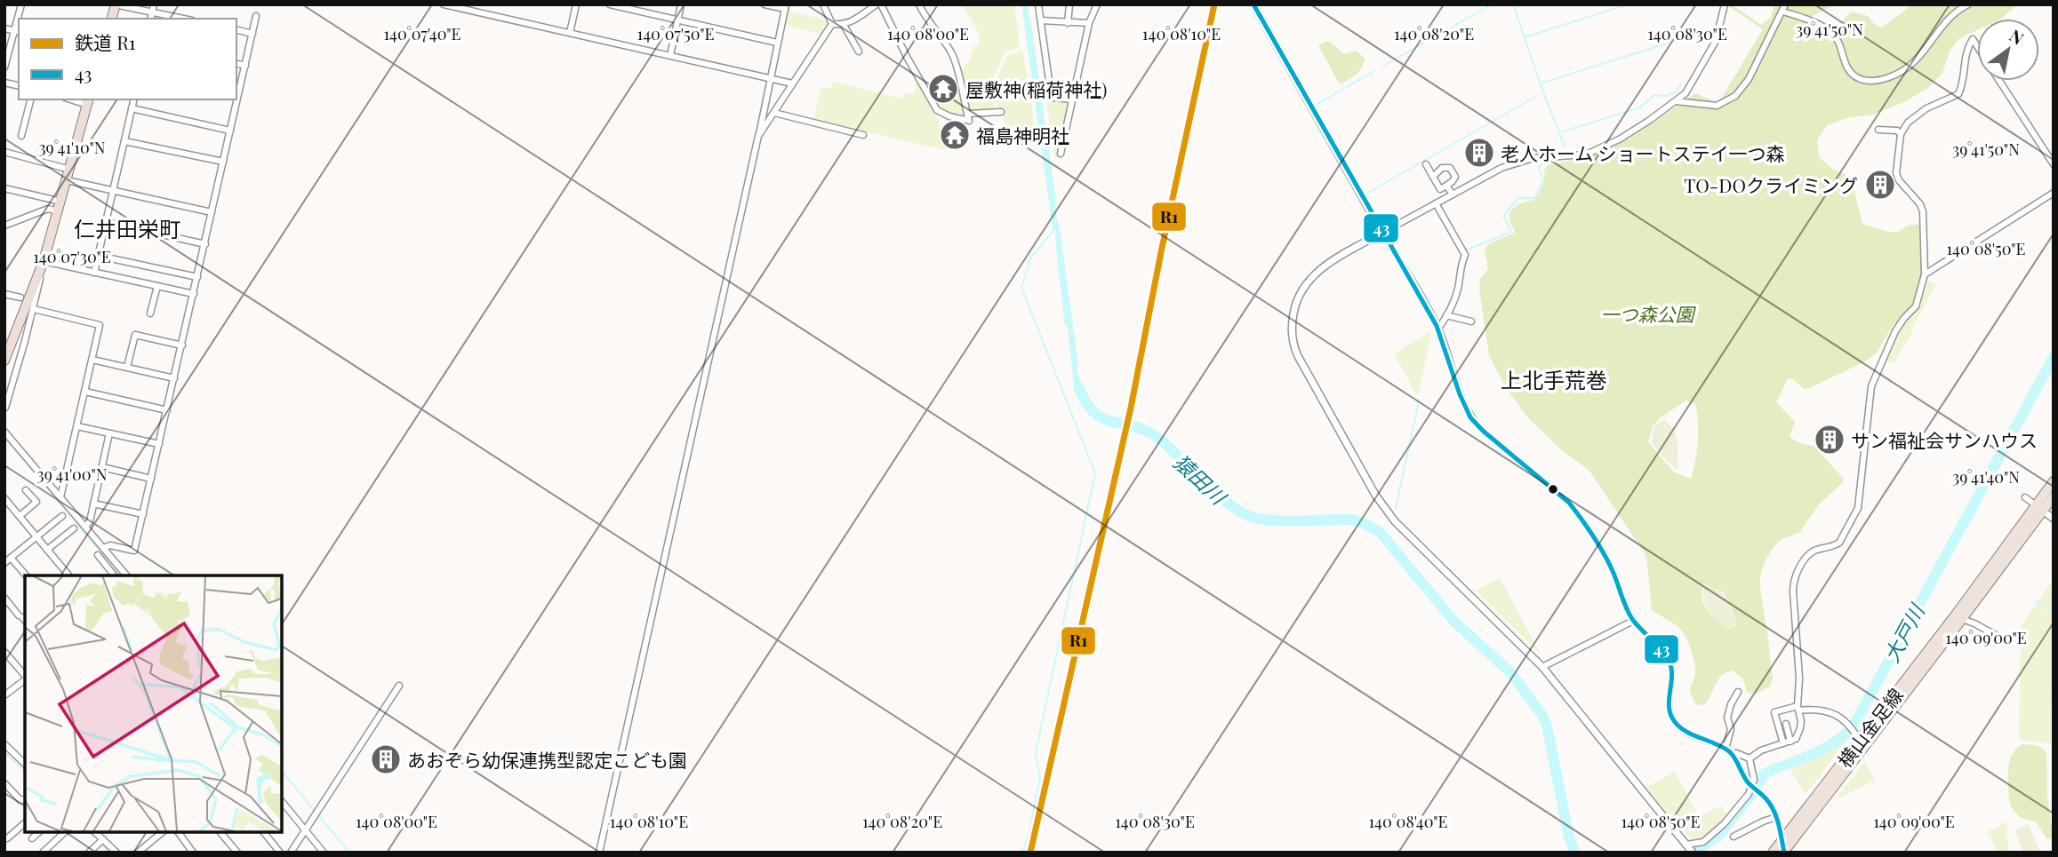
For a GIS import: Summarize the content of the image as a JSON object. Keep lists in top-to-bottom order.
{
  "streets": {
    "main road": ["横山金足線"]
  },
  "districts": ["仁井田栄町", "上北手荒巻"],
  "water": ["猿田川", "大戸川"],
  "parks": ["一つ森公園"],
  "places": {
    "temple": ["屋敷神(稲荷神社)", "福島神明社"],
    "building": [
      "老人ホーム ショートステイ一つ森",
      "TO-DOクライミング",
      "サン福祉会サンハウス",
      "あおぞら幼保連携型認定こども園"
    ]
  },
  "lines": ["rail line R1", "transit line 43"],
  "legend": ["鉄道 R1", "43"],
  "north": "top right",
  "coordinates": [
    "39°41'50\"N",
    "140°07'40\"E",
    "140°07'50\"E",
    "140°08'00\"E",
    "140°08'10\"E",
    "140°08'20\"E",
    "140°08'30\"E",
    "39°41'10\"N",
    "140°08'50\"E",
    "140°07'30\"E",
    "39°41'00\"N",
    "39°41'40\"N",
    "140°09'00\"E",
    "140°08'40\"E"
  ]
}
